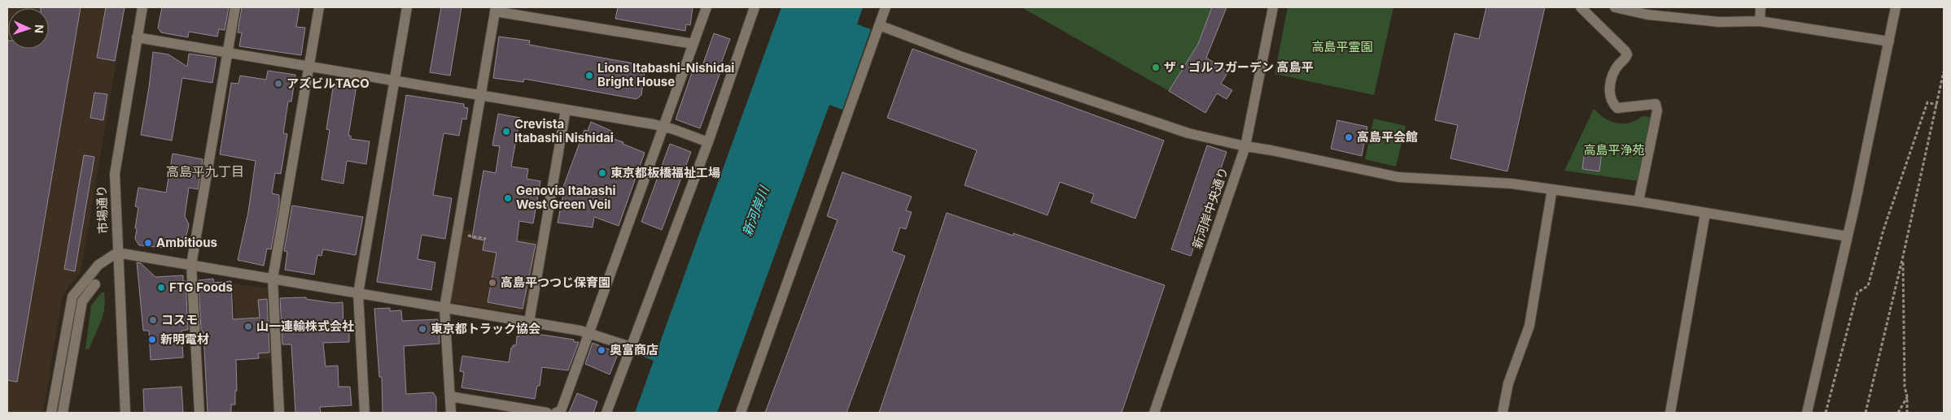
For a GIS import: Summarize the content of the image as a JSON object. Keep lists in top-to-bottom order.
{
  "streets": {
    "street": ["新河岸中央通り", "市場通り"]
  },
  "districts": ["高島平九丁目"],
  "water": ["新河岸川"],
  "parks": ["高島平霊園", "高島平浄苑"],
  "places": [
    "ザ・ゴルフガーデン 高島平",
    "Lions Itabashi-Nishidai Bright House",
    "アズビルTACO",
    "Crevista Itabashi Nishidai",
    "高島平会館",
    "東京都板橋福祉工場",
    "Genovia Itabashi West Green Veil",
    "Ambitious",
    "高島平つつじ保育園",
    "FTG Foods",
    "コスモ",
    "山一連輸株式会社",
    "東京都トラック協会",
    "新明電材",
    "奥富商店"
  ],
  "north": "right"
}
